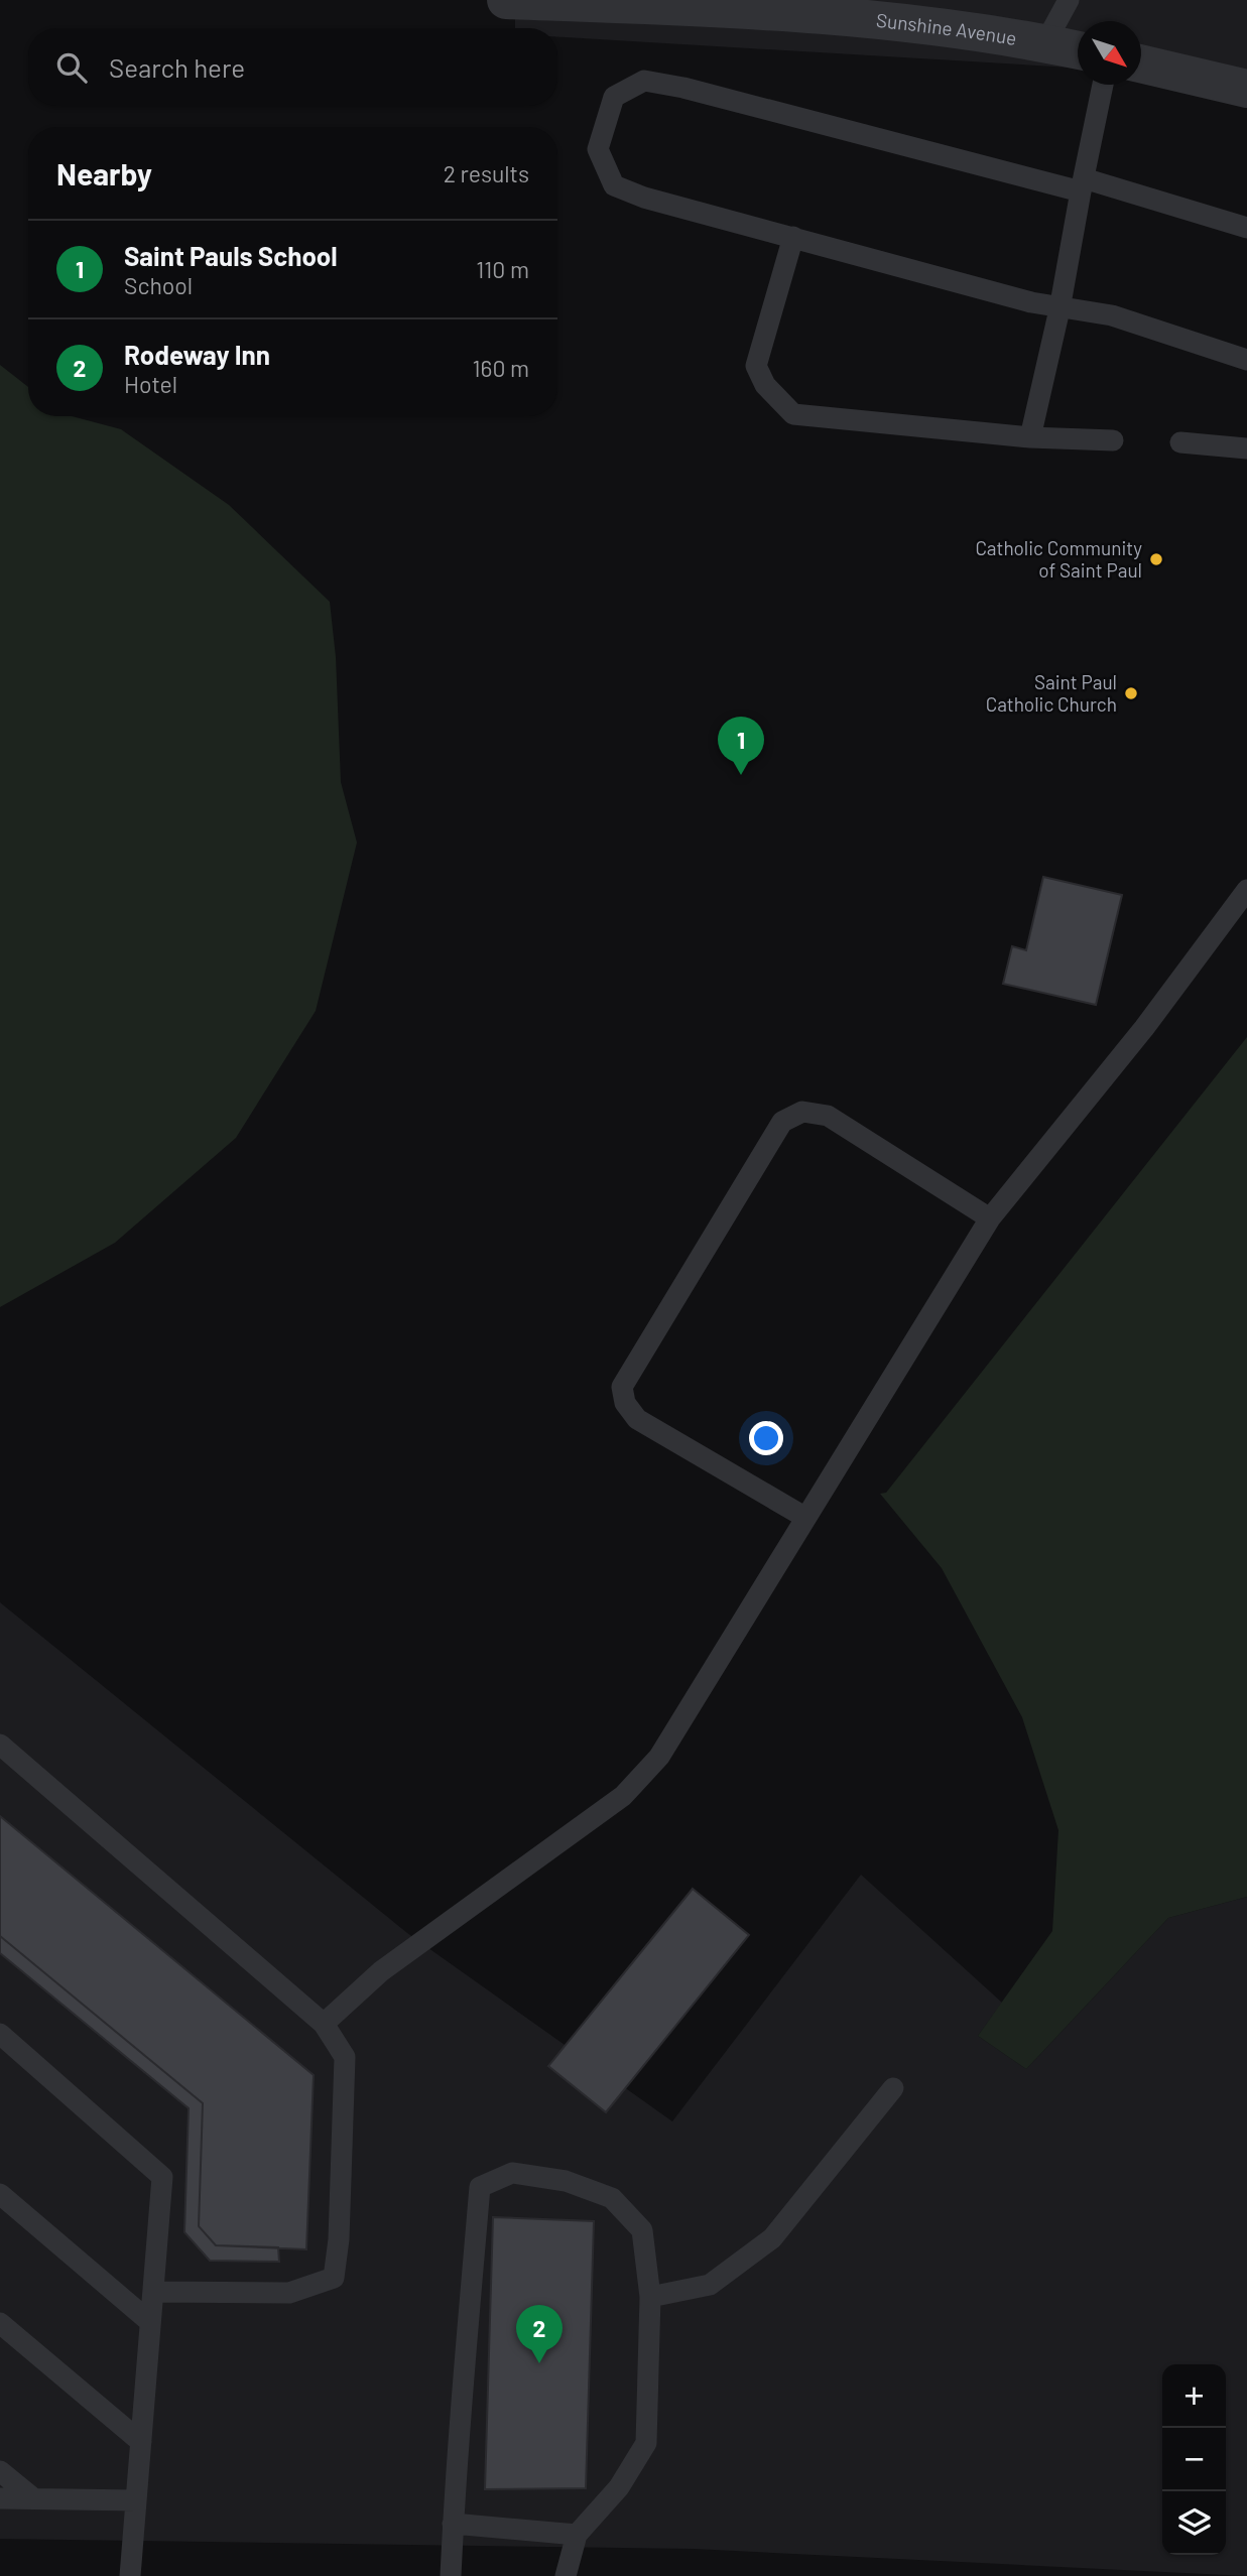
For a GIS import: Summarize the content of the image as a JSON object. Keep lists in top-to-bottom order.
{
  "streets": {
    "street": ["Sunshine Avenue"]
  },
  "places": ["Catholic Community of Saint Paul", "Saint Paul Catholic Church"],
  "north": "bottom right",
  "page": {
    "search": "Search here",
    "heading": ["Nearby", "2 results"],
    "list": [
      {
        "mark": "1",
        "name": "Saint Pauls School",
        "note": "School",
        "value": "110 m"
      },
      {
        "mark": "2",
        "name": "Rodeway Inn",
        "note": "Hotel",
        "value": "160 m"
      }
    ],
    "pins": ["1", "2"],
    "map_buttons": ["+", "−"]
  }
}
